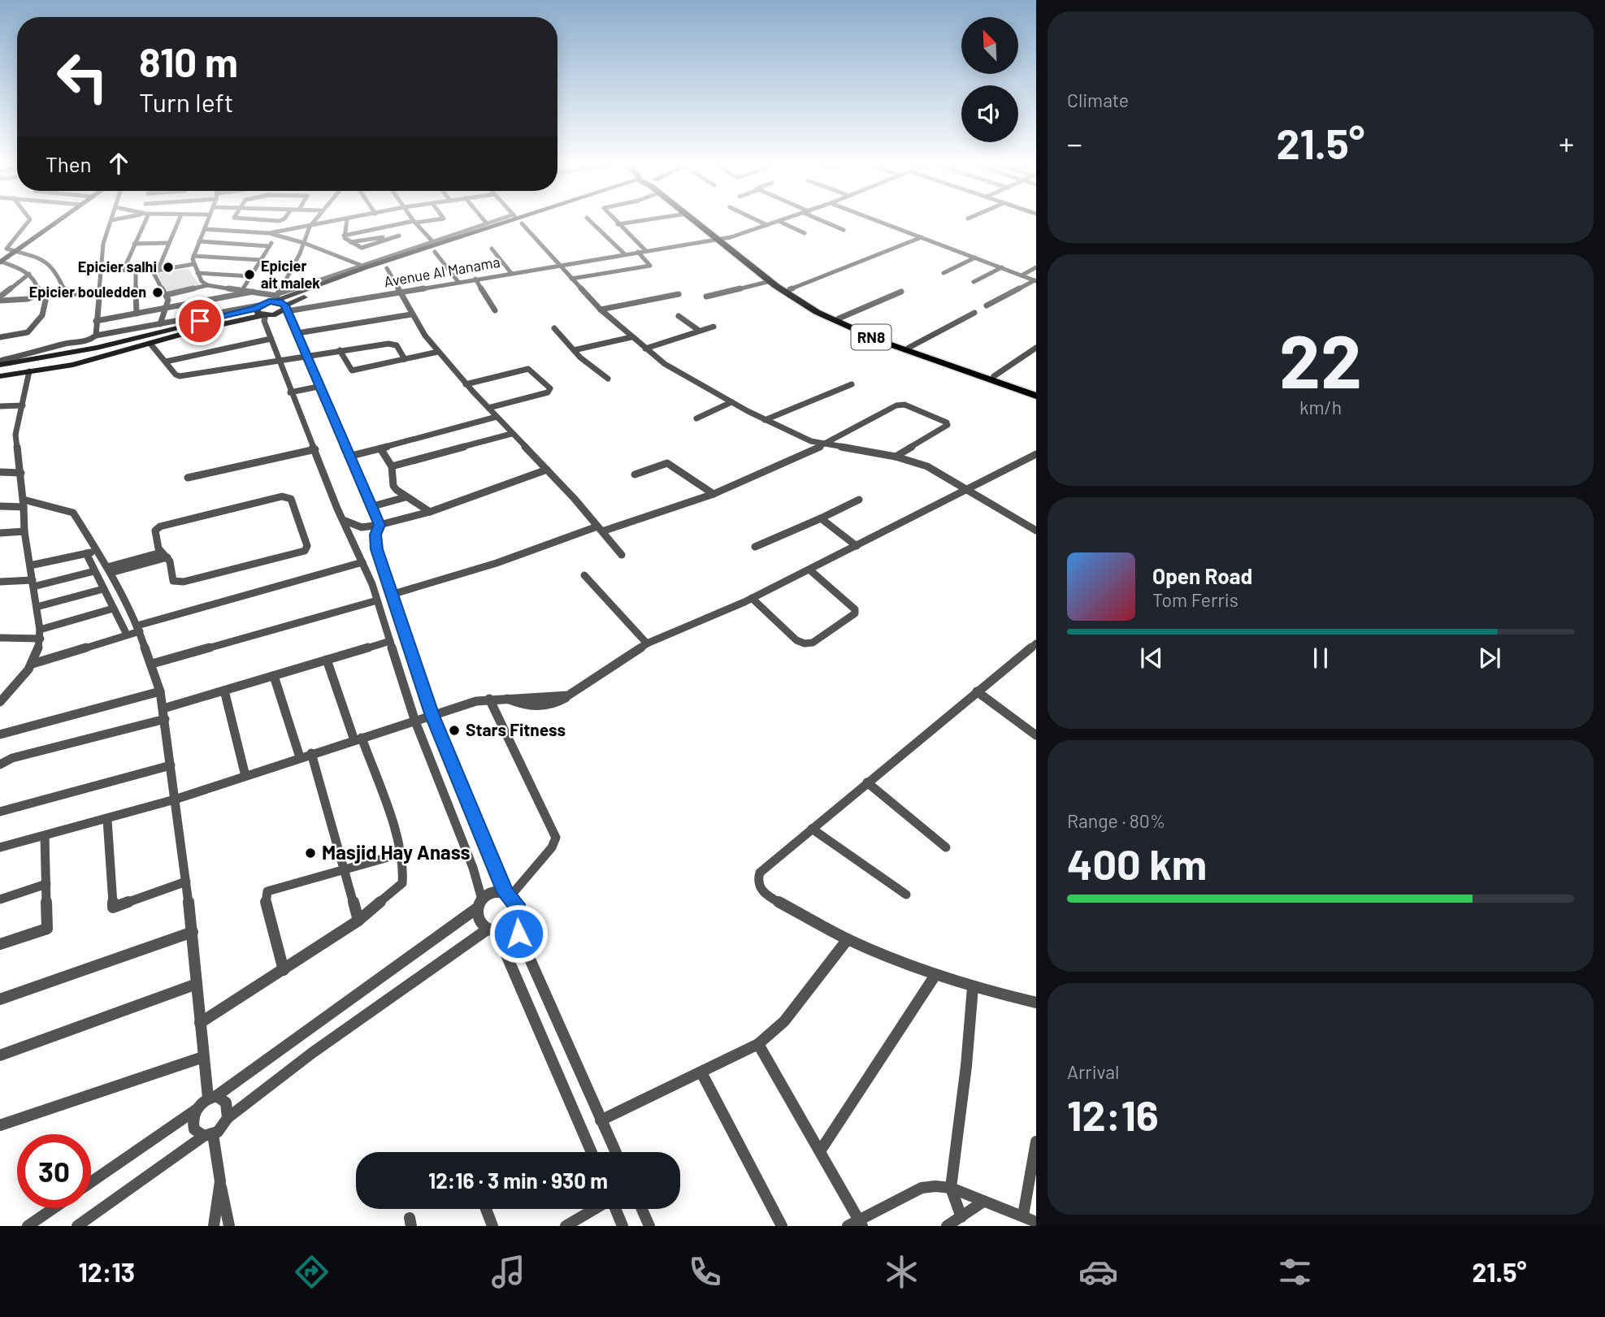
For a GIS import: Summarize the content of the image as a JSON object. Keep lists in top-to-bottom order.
{
  "streets": {
    "main road": ["RN8"],
    "street": ["Avenue Al Manama"]
  },
  "crossings": [
    ["Avenue Al Manama", "RN8"]
  ],
  "places": [
    "Epicier salhi",
    "Epicier ait malek",
    "Epicier bouledden",
    "Stars Fitness",
    "Masjid Hay Anass"
  ],
  "north": "top left",
  "page": {
    "tile": [
      "Climate",
      ["22", "km/h"],
      ["Range · 80%", "400 km"],
      ["Arrival", "12:16"]
    ],
    "turn": ["810 m", "Turn left"],
    "heat": ["−", "21.5°", "+"],
    "then": "Then",
    "song": ["Open Road", "Tom Ferris"],
    "limit": "30",
    "trip": "12:16 · 3 min · 930 m",
    "tabs": ["12:13", "21.5°"]
  }
}
